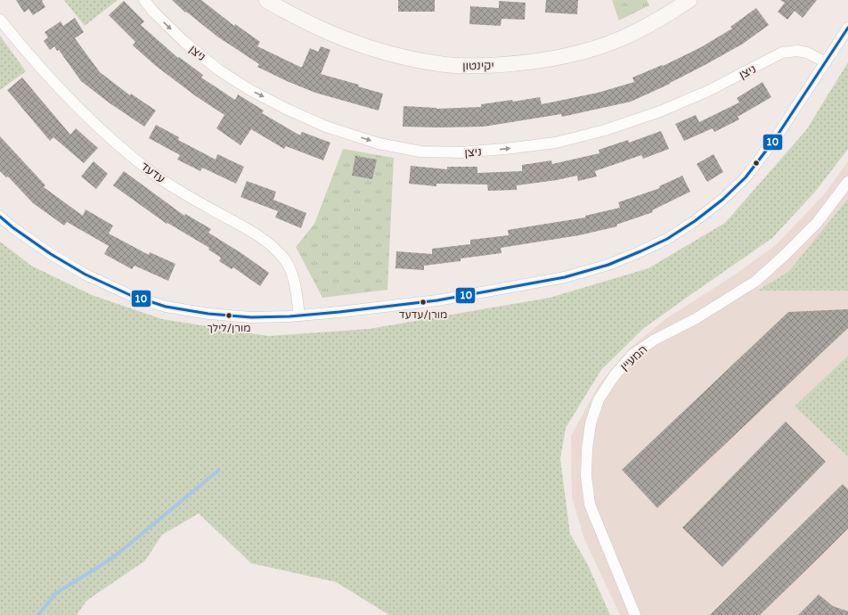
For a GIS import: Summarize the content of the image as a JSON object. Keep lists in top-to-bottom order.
{
  "streets": {
    "street": [
      "ניצן",
      "יקינטון",
      "עדעד",
      "המעיין"
    ]
  },
  "one_way": ["ניצן"],
  "places": ["מורן/עדעד", "מורן/לילך"],
  "lines": ["transit line 10"]
}
